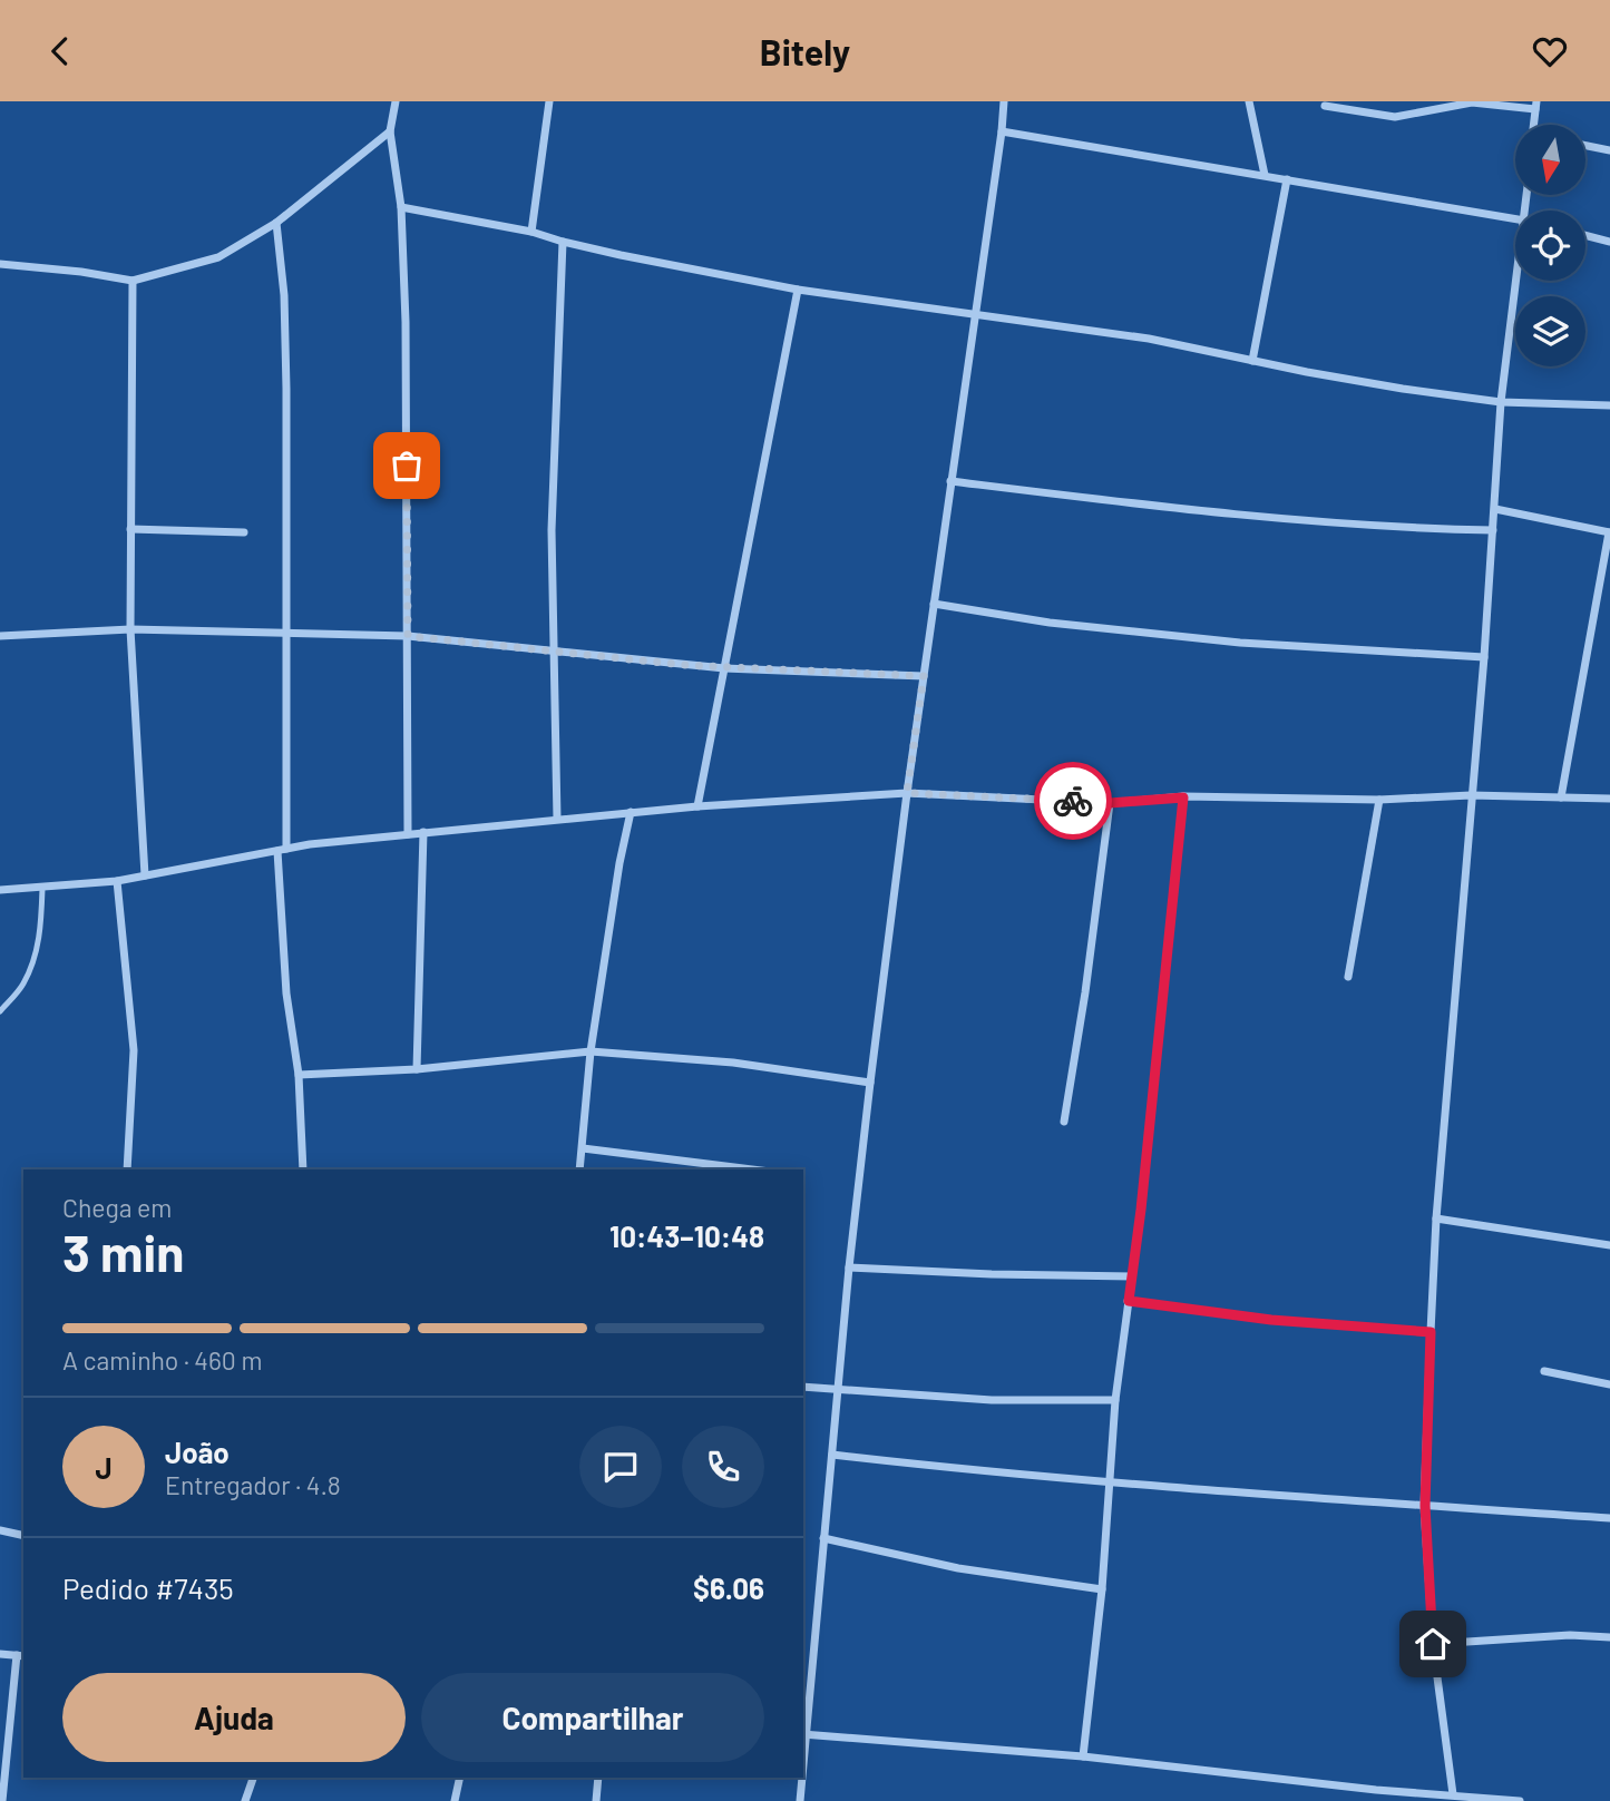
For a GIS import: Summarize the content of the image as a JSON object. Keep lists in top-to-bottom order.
{
  "north": "bottom",
  "page": {
    "header": "Bitely",
    "heading": ["3 min", "Chega em", "10:43–10:48"],
    "panel": [
      "João",
      "Entregador · 4.8",
      "Pedido #7435",
      "$6.06"
    ],
    "bar": "A caminho · 460 m",
    "round": "J",
    "buttons": ["Ajuda", "Compartilhar"]
  }
}
